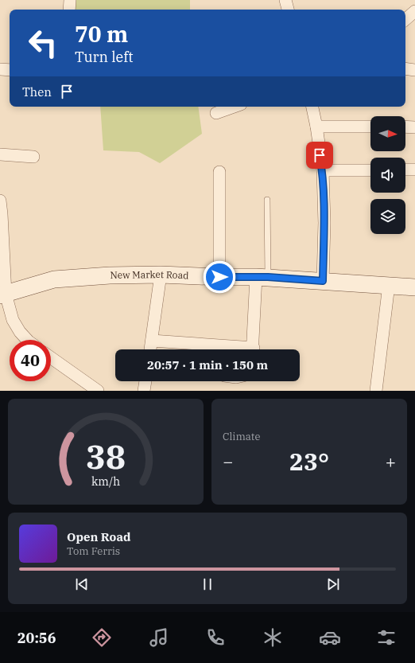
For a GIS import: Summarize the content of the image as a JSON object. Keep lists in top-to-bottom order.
{
  "streets": {
    "street": ["New Market Road"]
  },
  "north": "right",
  "page": {
    "turn": ["70 m", "Turn left"],
    "then": "Then",
    "limit": "40",
    "trip": "20:57 · 1 min · 150 m",
    "tile": "Climate",
    "heat": ["−", "23°", "+"],
    "song": ["Open Road", "Tom Ferris"],
    "tabs": "20:56",
    "gauge": ["38", "km/h"]
  }
}
